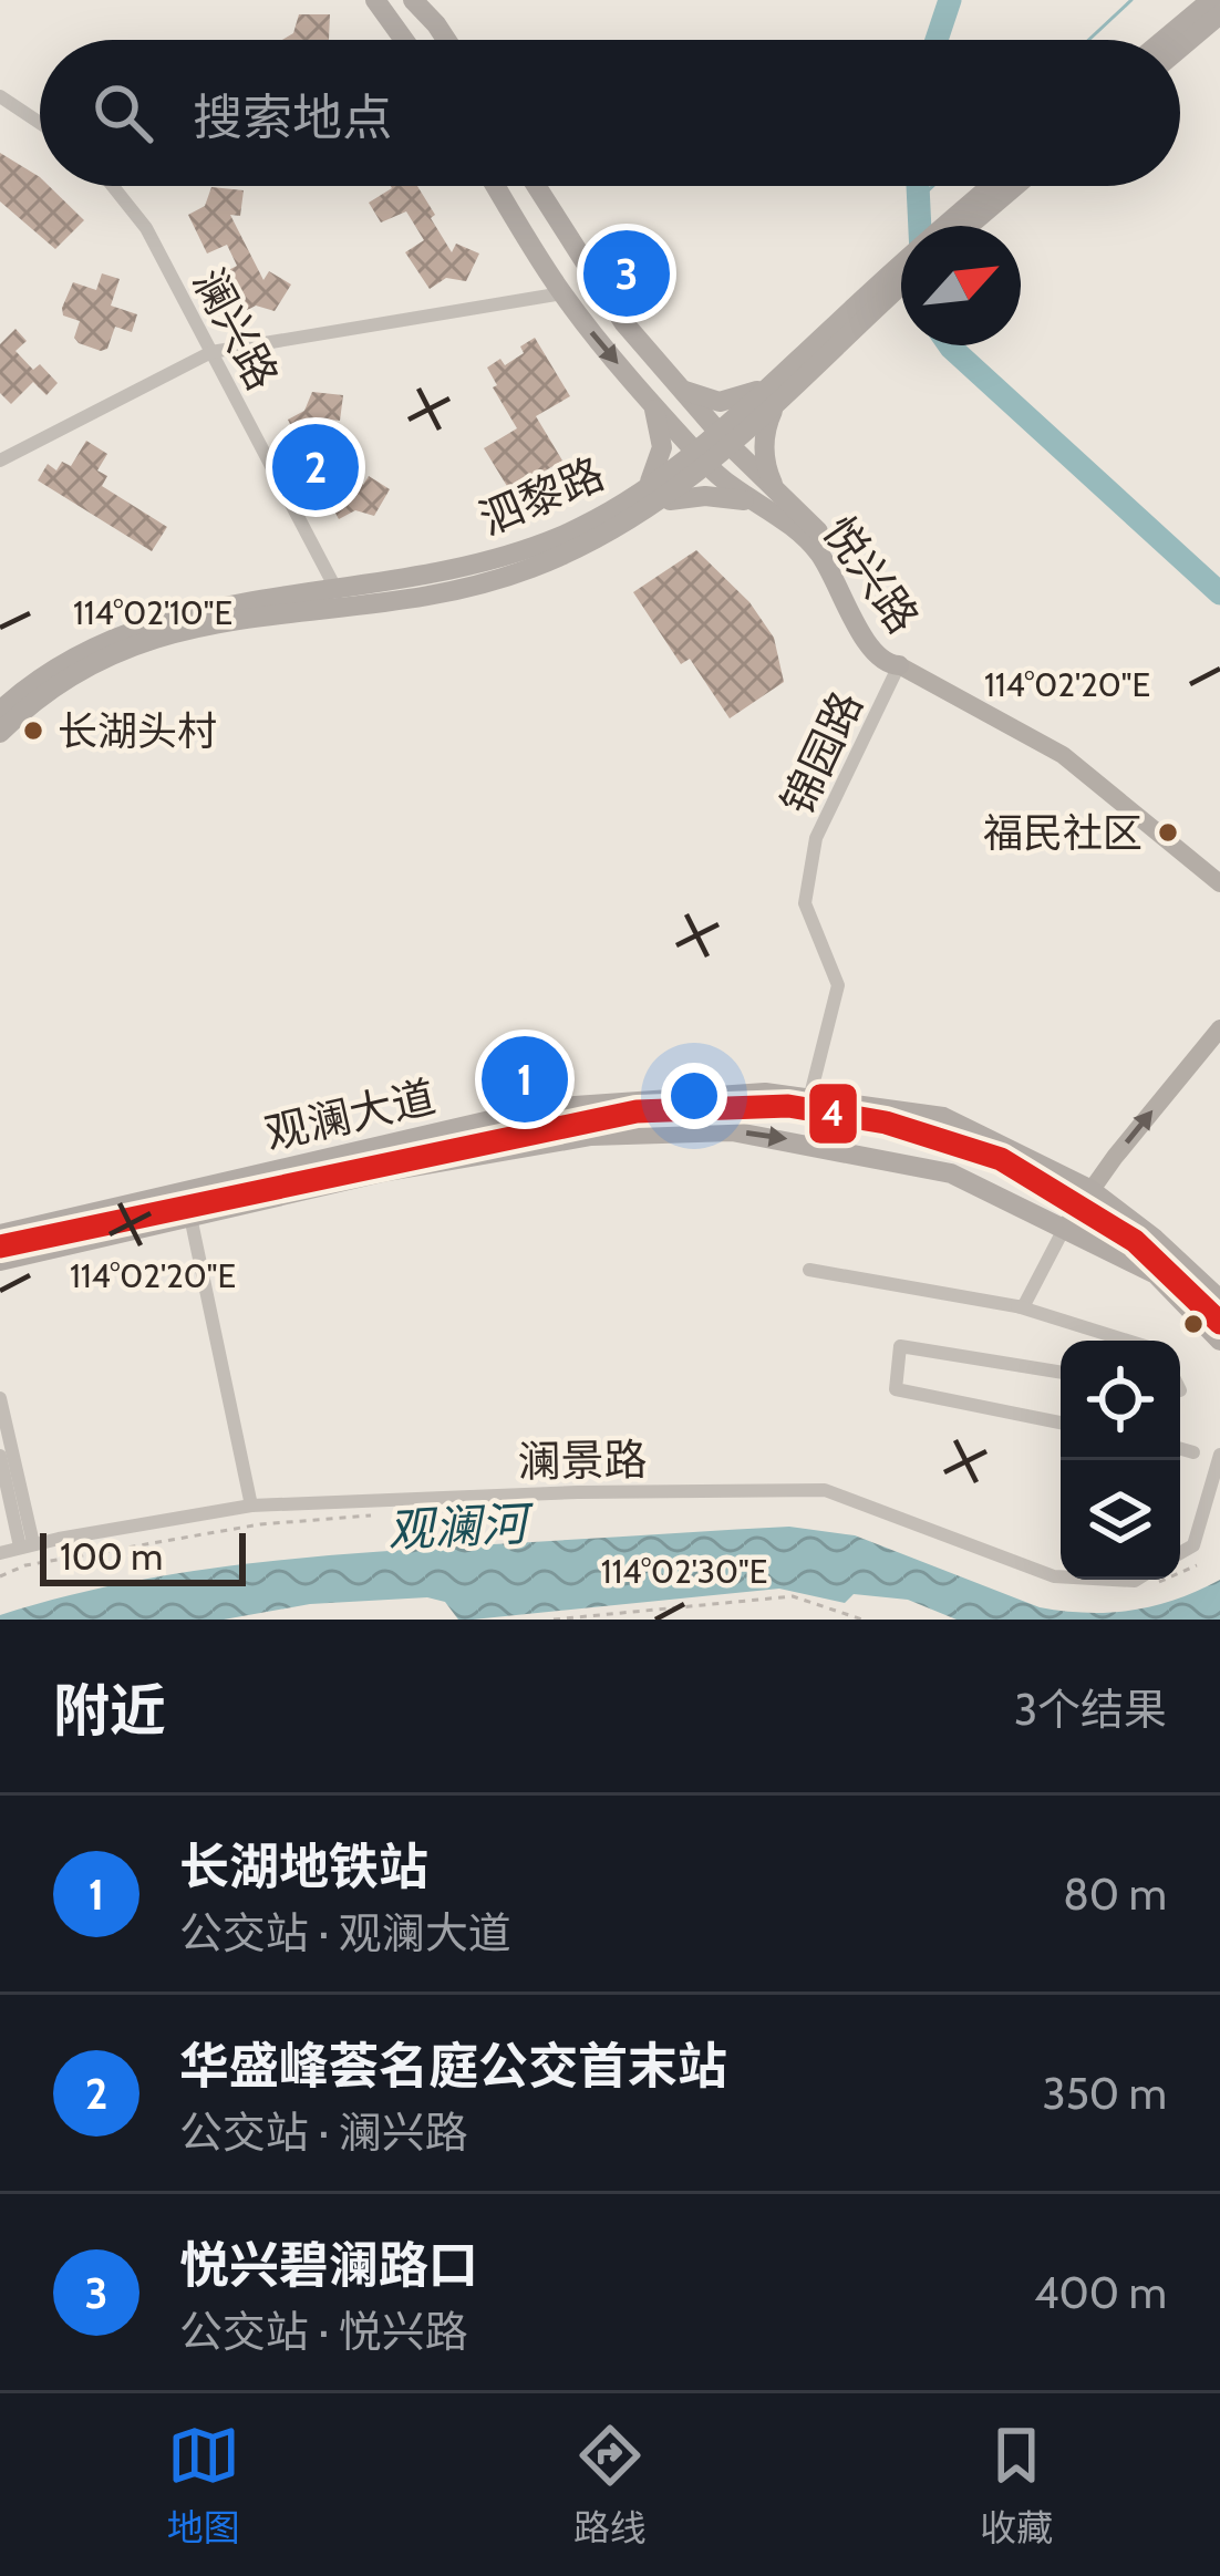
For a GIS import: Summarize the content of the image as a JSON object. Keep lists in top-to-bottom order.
{
  "streets": {
    "main road": ["泗黎路", "悦兴路", "观澜大道"],
    "street": ["澜兴路", "锦园路", "澜景路"]
  },
  "crossings": [
    ["澜兴路", "泗黎路"],
    ["泗黎路", "悦兴路"],
    ["悦兴路", "锦园路"],
    ["锦园路", "观澜大道"]
  ],
  "water": ["观澜河"],
  "places": ["长湖头村", "福民社区"],
  "lines": ["transit line 4"],
  "scale_bar": "100 m",
  "north": "top right",
  "page": {
    "search": "搜索地点",
    "pins": ["3", "2", "1"],
    "scale": "100 m",
    "heading": ["附近", "3个结果"],
    "list": [
      {
        "mark": "1",
        "name": "长湖地铁站",
        "note": "公交站 · 观澜大道",
        "value": "80 m"
      },
      {
        "mark": "2",
        "name": "华盛峰荟名庭公交首末站",
        "note": "公交站 · 澜兴路",
        "value": "350 m"
      },
      {
        "mark": "3",
        "name": "悦兴碧澜路口",
        "note": "公交站 · 悦兴路",
        "value": "400 m"
      }
    ],
    "nav": ["地图", "路线", "收藏"]
  },
  "coordinates": ["114°02'10\"E", "114°02'20\"E", "114°02'30\"E"]
}
